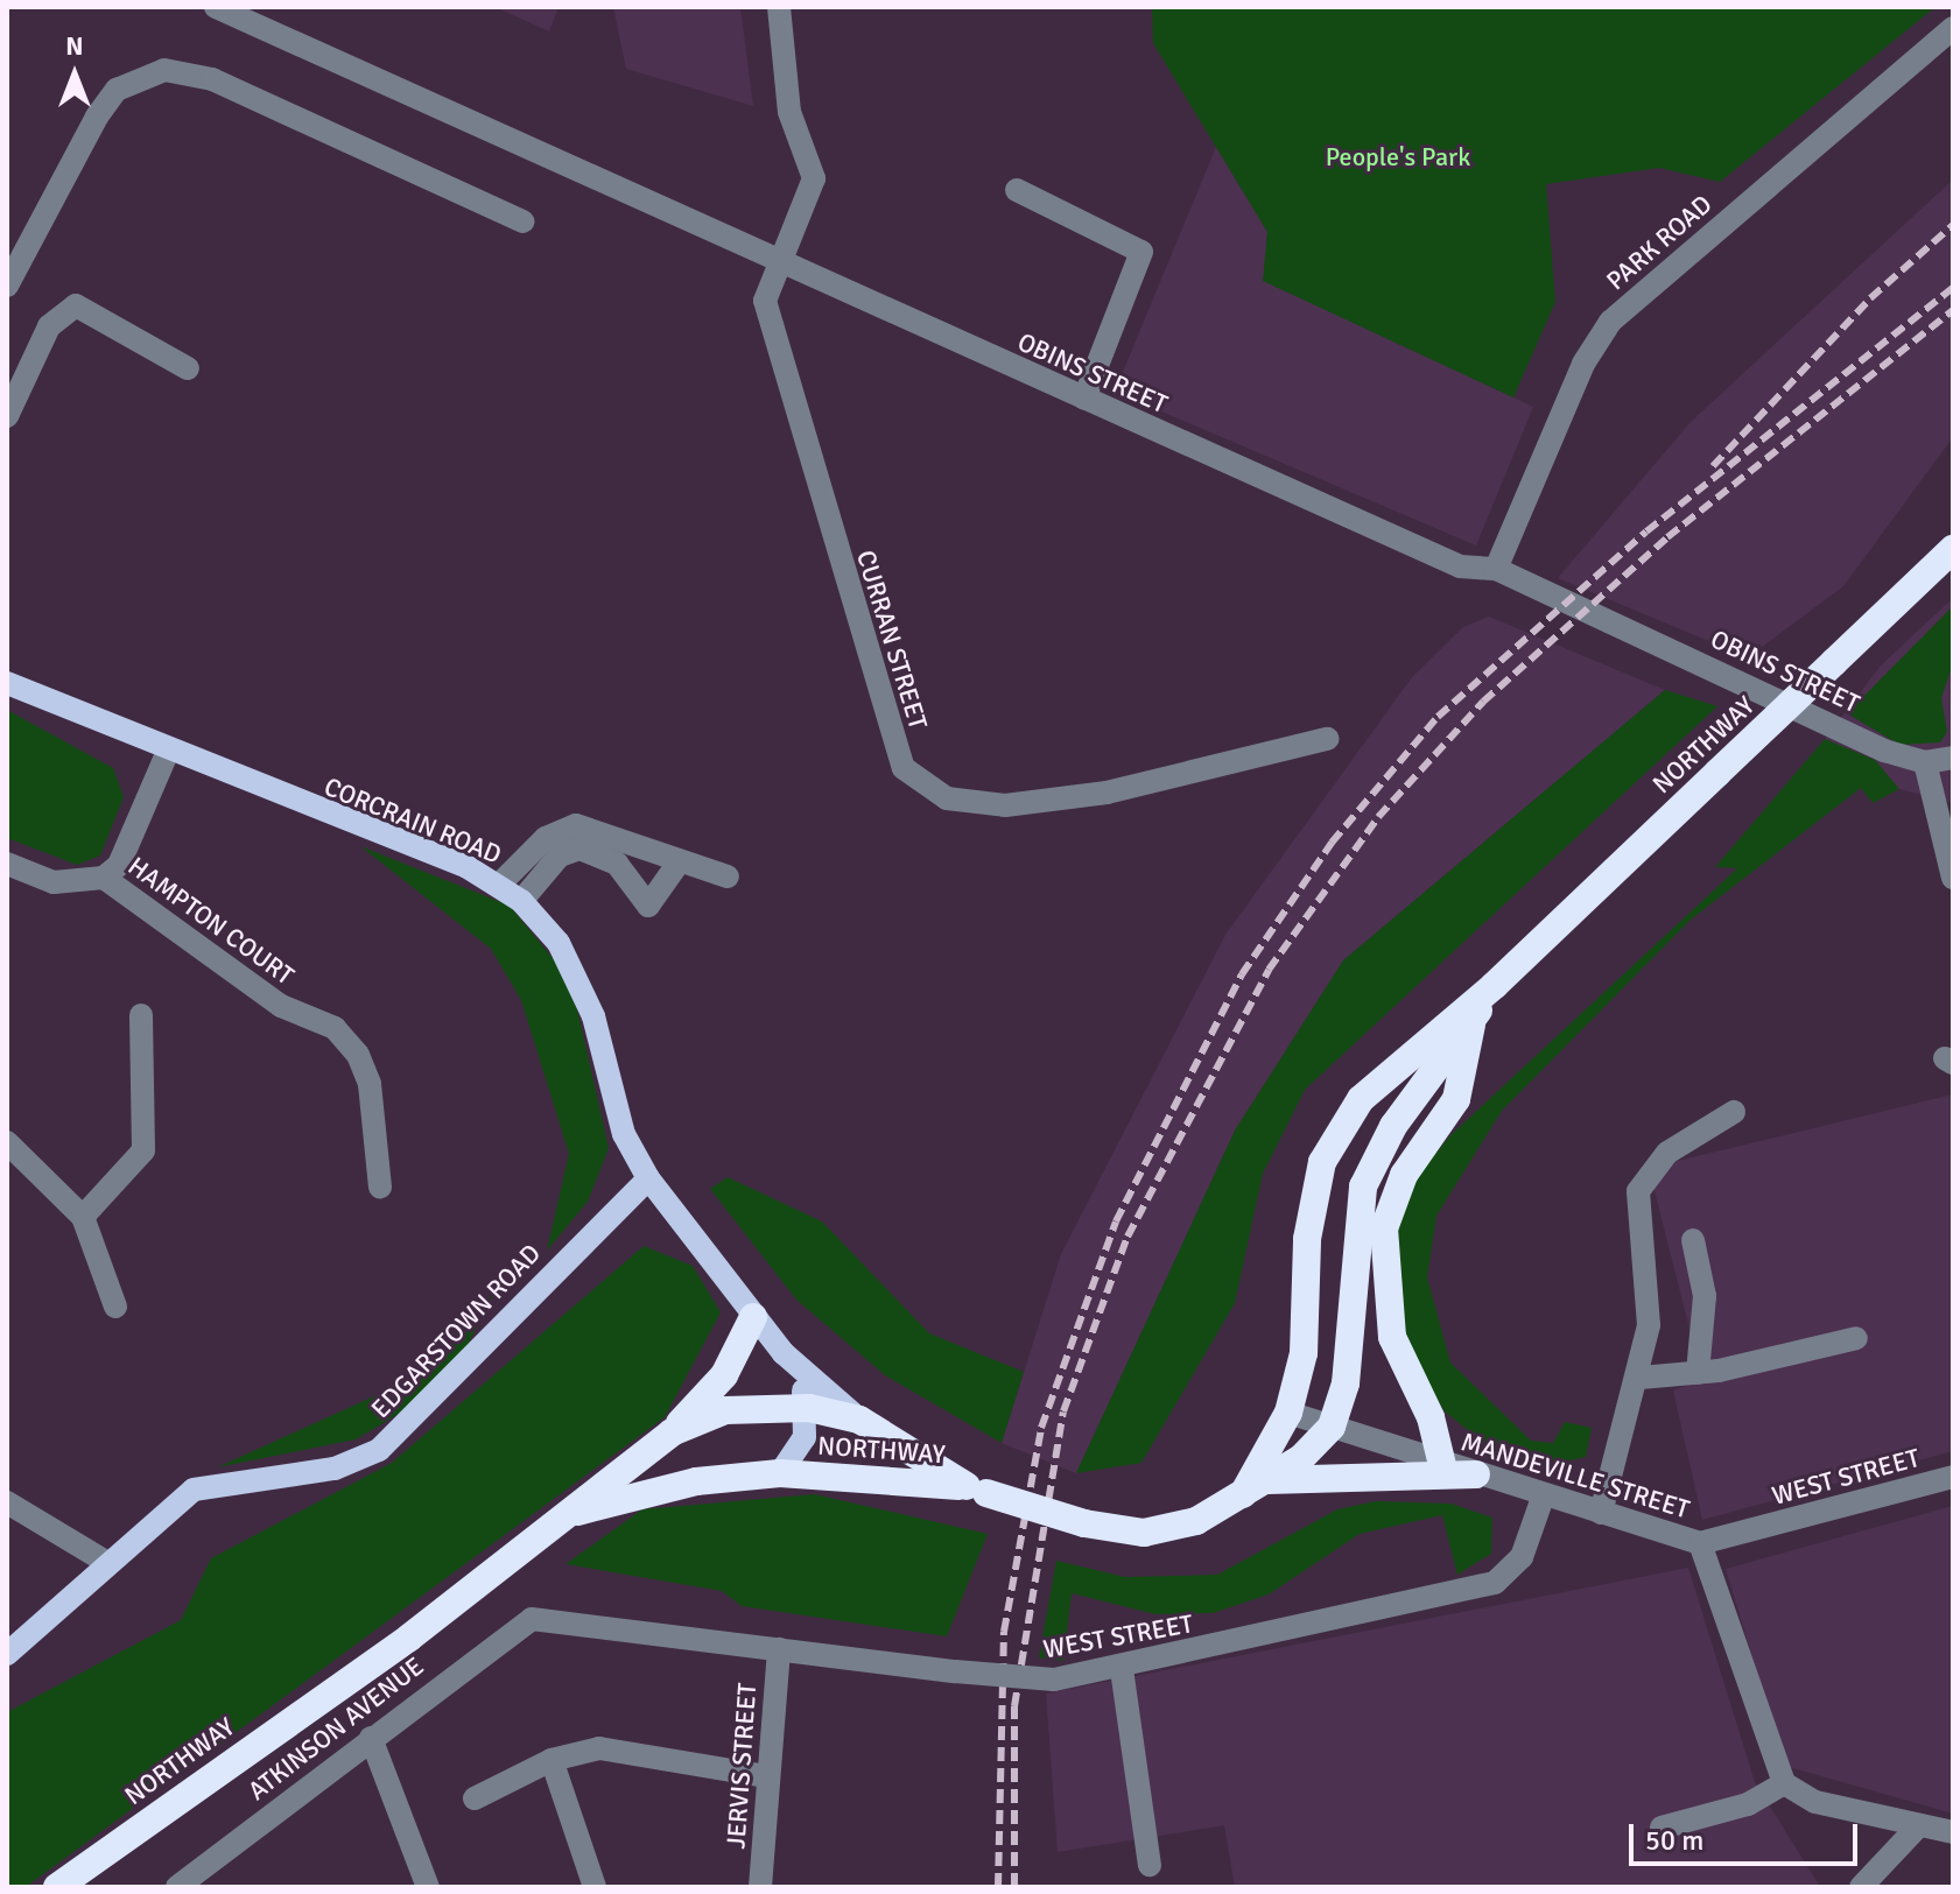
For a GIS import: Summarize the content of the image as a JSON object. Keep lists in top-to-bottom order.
{
  "streets": {
    "highway": ["NORTHWAY"],
    "main road": ["CORCRAIN ROAD", "EDGARSTOWN ROAD"],
    "street": [
      "PARK ROAD",
      "OBINS STREET",
      "CURRAN STREET",
      "HAMPTON COURT",
      "MANDEVILLE STREET",
      "WEST STREET",
      "ATKINSON AVENUE",
      "JERVIS STREET"
    ]
  },
  "crossings": [
    ["PARK ROAD", "OBINS STREET"],
    ["OBINS STREET", "CURRAN STREET"],
    ["NORTHWAY", "CORCRAIN ROAD"],
    ["NORTHWAY", "MANDEVILLE STREET"],
    ["CORCRAIN ROAD", "EDGARSTOWN ROAD"],
    ["MANDEVILLE STREET", "WEST STREET"],
    ["WEST STREET", "ATKINSON AVENUE"],
    ["WEST STREET", "JERVIS STREET"]
  ],
  "parks": ["People's Park"],
  "scale_bar": "50 m",
  "north": "top"
}
